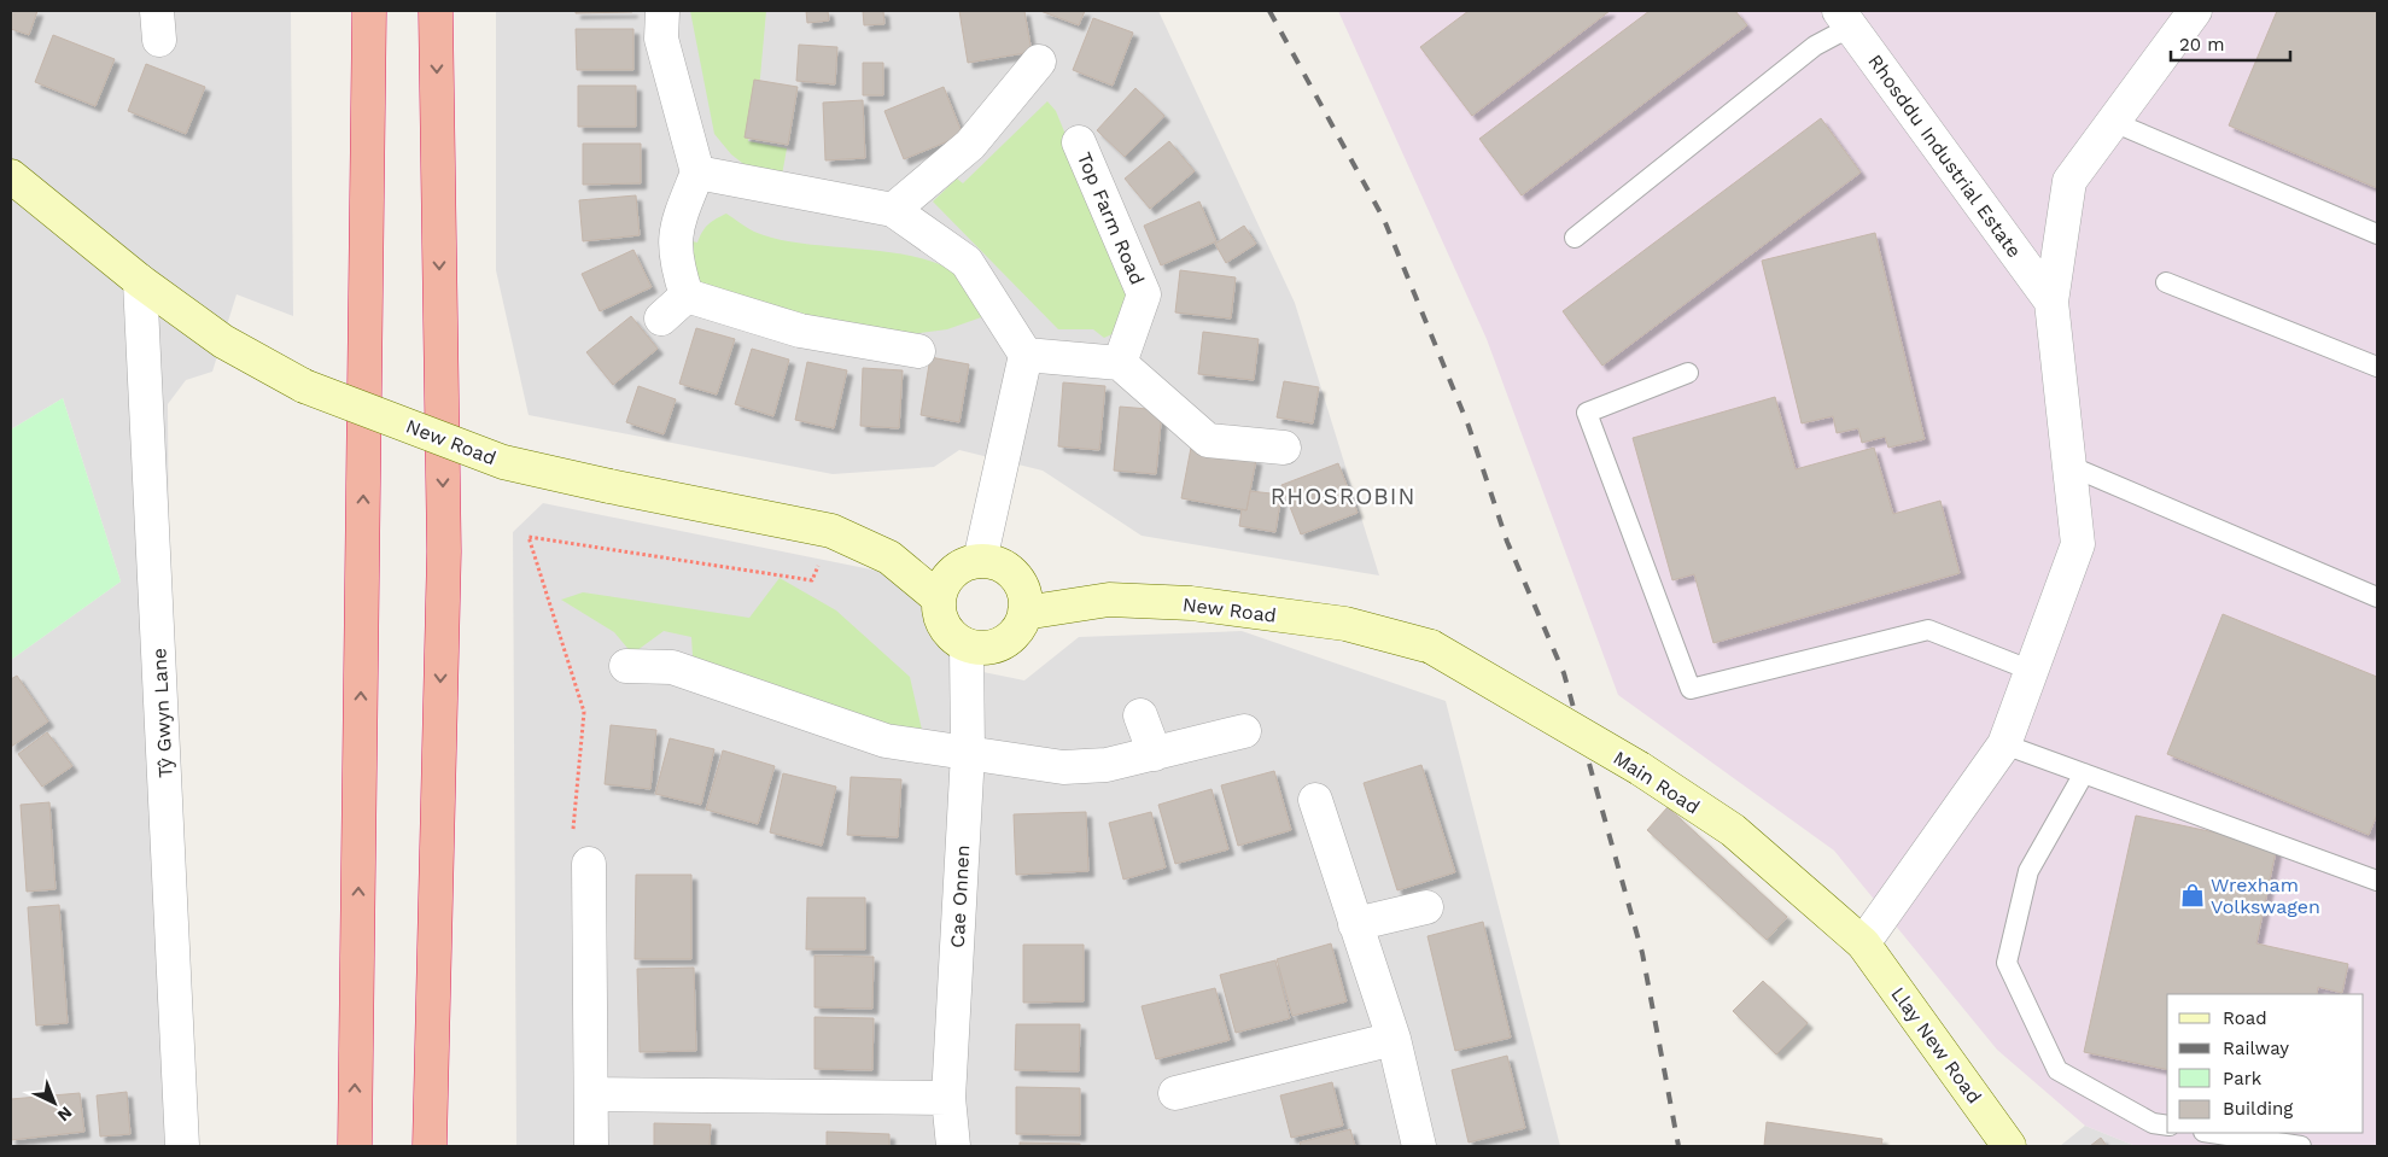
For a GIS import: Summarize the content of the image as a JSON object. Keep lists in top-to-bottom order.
{
  "streets": {
    "main road": ["New Road", "Main Road", "Llay New Road"],
    "street": [
      "Rhosddu Industrial Estate",
      "Top Farm Road",
      "Tŷ Gwyn Lane",
      "Cae Onnen"
    ]
  },
  "crossings": [
    ["Rhosddu Industrial Estate", "Main Road"],
    ["Rhosddu Industrial Estate", "Llay New Road"],
    ["New Road", "Tŷ Gwyn Lane"],
    ["New Road", "Main Road"],
    ["New Road", "Cae Onnen"],
    ["Main Road", "Llay New Road"]
  ],
  "districts": ["RHOSROBIN"],
  "places": {
    "shop": ["Wrexham Volkswagen"]
  },
  "legend": [
    "Road",
    "Railway",
    "Park",
    "Building"
  ],
  "scale_bar": "20 m",
  "north": "bottom right"
}
